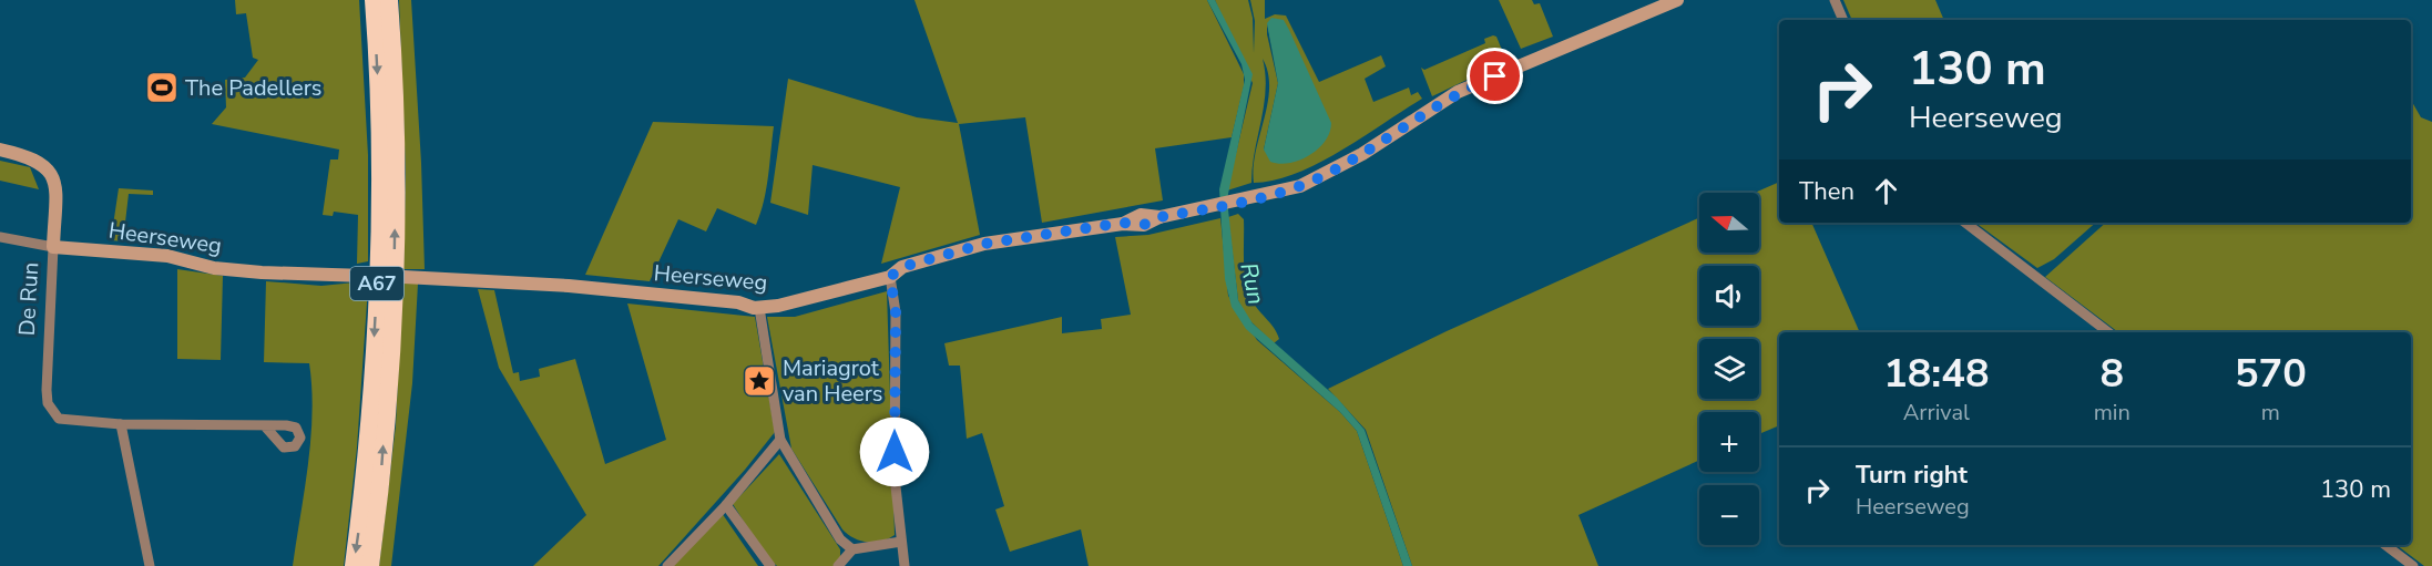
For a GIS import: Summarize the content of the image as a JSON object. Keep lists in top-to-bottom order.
{
  "streets": {
    "highway": ["A67"],
    "street": ["Heerseweg", "De Run"]
  },
  "crossings": [
    ["Heerseweg", "De Run"]
  ],
  "water": ["Run"],
  "places": {
    "sports": ["The Padellers"],
    "place": ["Mariagrot van Heers"]
  },
  "north": "left",
  "page": {
    "turn": ["130 m", "Heerseweg"],
    "then": "Then",
    "map_buttons": ["+", "−"],
    "eta": [
      "18:48",
      "Arrival",
      "8",
      "min",
      "570",
      "m"
    ],
    "list": [
      {
        "name": "Turn right",
        "note": "Heerseweg",
        "value": "130 m"
      }
    ]
  }
}
